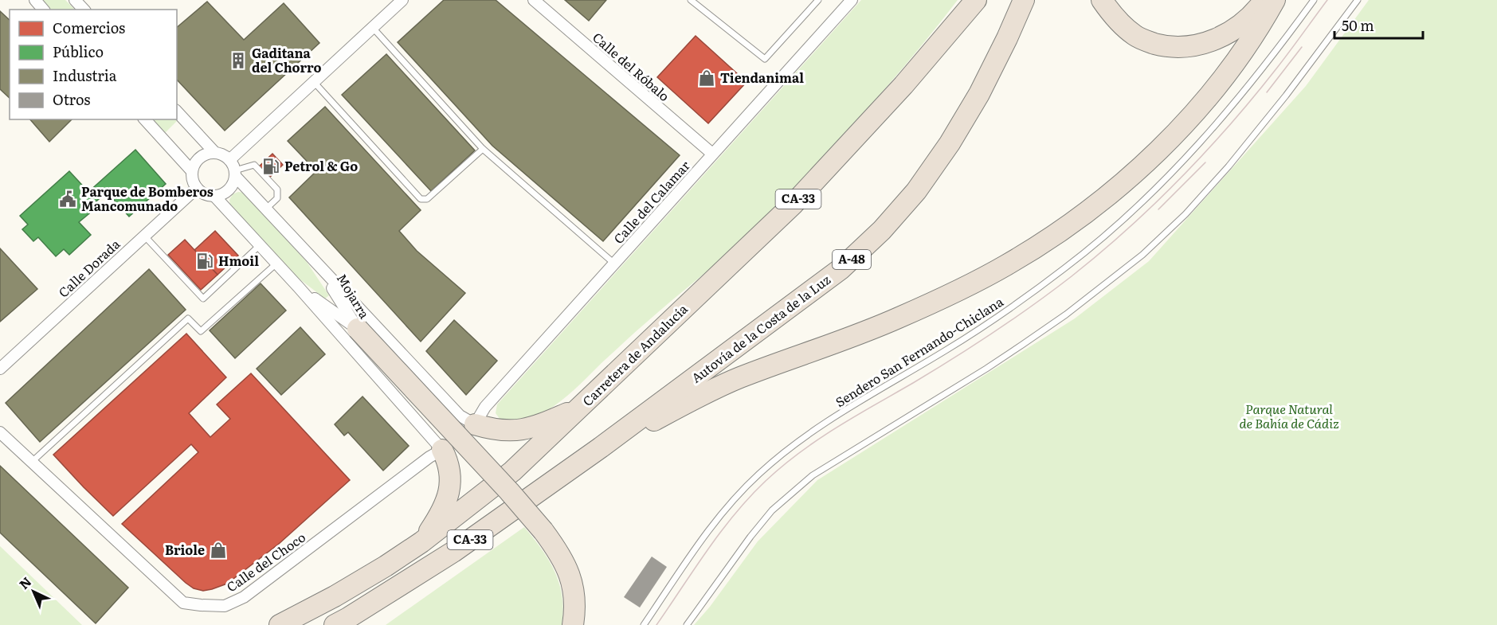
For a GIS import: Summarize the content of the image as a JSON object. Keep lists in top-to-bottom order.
{
  "streets": {
    "highway": [
      "CA-33",
      "A-48",
      "Autovía de la Costa de la Luz",
      "Carretera de Andalucía"
    ],
    "street": [
      "Calle del Róbalo",
      "Calle del Calamar",
      "Calle Dorada",
      "Mojarra",
      "Calle del Choco"
    ],
    "lane": ["Sendero San Fernando-Chiclana"]
  },
  "crossings": [
    ["Calle del Róbalo", "Calle del Calamar"],
    ["CA-33", "Autovía de la Costa de la Luz"]
  ],
  "parks": ["Parque Natural de Bahía de Cádiz"],
  "places": {
    "building": ["Gaditana del Chorro"],
    "shop": ["Tiendanimal", "Briole"],
    "fuel station": ["Petrol & Go", "Hmoil"],
    "public building": ["Parque de Bomberos Mancomunado"]
  },
  "legend": [
    "Comercios",
    "Público",
    "Industria",
    "Otros"
  ],
  "scale_bar": "50 m",
  "north": "top left"
}
